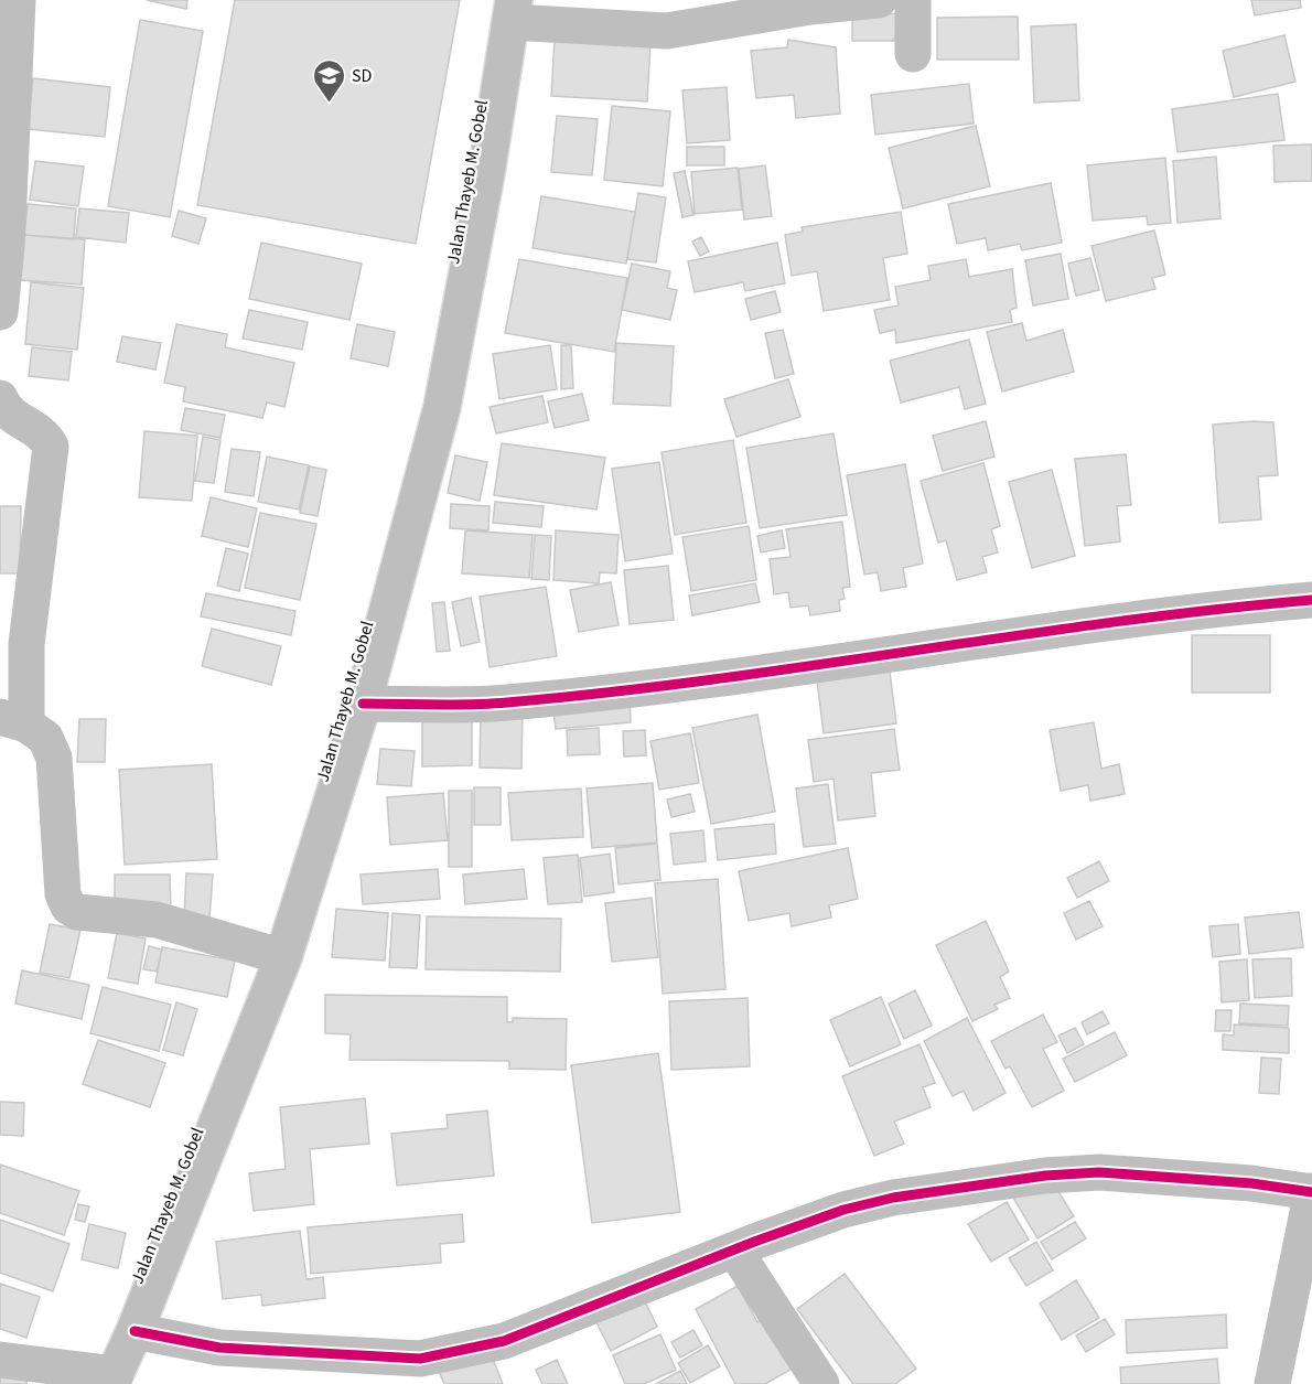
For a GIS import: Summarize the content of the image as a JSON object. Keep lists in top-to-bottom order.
{
  "streets": {
    "street": ["Jalan Thayeb M. Gobel"]
  },
  "places": {
    "school or university": ["SD"]
  }
}
